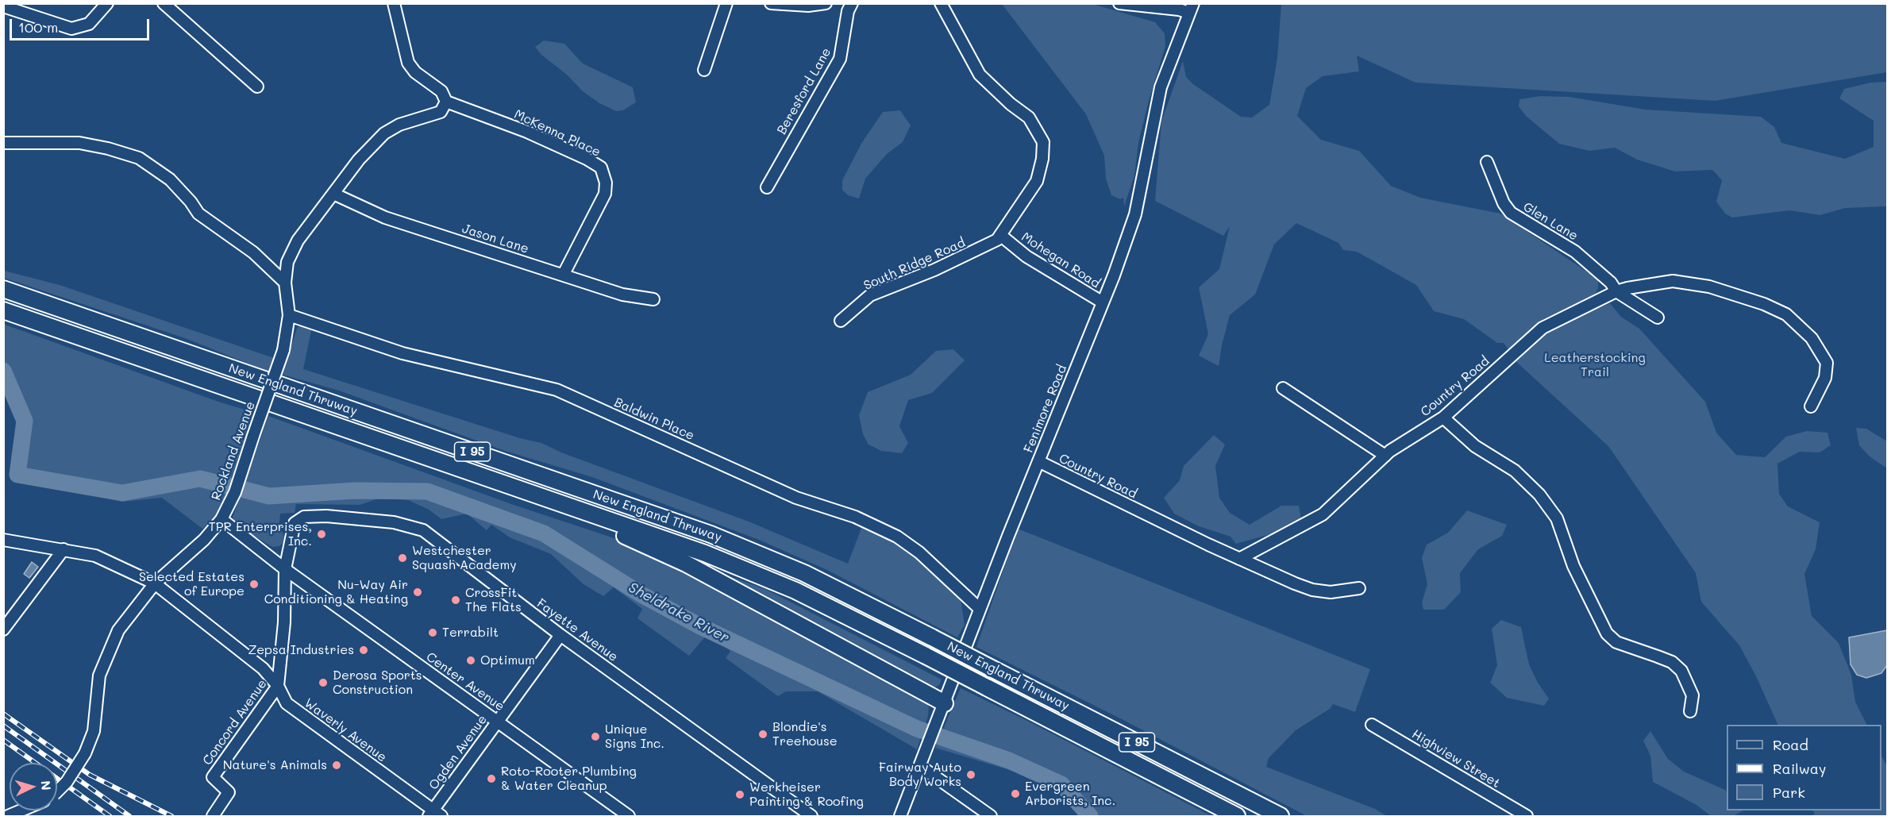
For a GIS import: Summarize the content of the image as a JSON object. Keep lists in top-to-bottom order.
{
  "streets": {
    "highway": ["New England Thruway", "I 95"],
    "street": [
      "Beresford Lane",
      "McKenna Place",
      "Glen Lane",
      "Jason Lane",
      "Mohegan Road",
      "South Ridge Road",
      "Country Road",
      "Fenimore Road",
      "Baldwin Place",
      "Rockland Avenue",
      "Fayette Avenue",
      "Center Avenue",
      "Concord Avenue",
      "Waverly Avenue",
      "Ogden Avenue",
      "Highview Street"
    ]
  },
  "crossings": [
    ["McKenna Place", "Jason Lane"],
    ["McKenna Place", "Rockland Avenue"],
    ["Glen Lane", "Country Road"],
    ["Jason Lane", "Rockland Avenue"],
    ["Mohegan Road", "South Ridge Road"],
    ["Mohegan Road", "Fenimore Road"],
    ["Country Road", "Fenimore Road"],
    ["Fenimore Road", "Baldwin Place"],
    ["Baldwin Place", "Rockland Avenue"],
    ["Rockland Avenue", "Waverly Avenue"],
    ["Fayette Avenue", "Center Avenue"],
    ["Fayette Avenue", "Concord Avenue"],
    ["Fayette Avenue", "Ogden Avenue"],
    ["Center Avenue", "Concord Avenue"],
    ["Center Avenue", "Ogden Avenue"],
    ["Concord Avenue", "Waverly Avenue"],
    ["Waverly Avenue", "Ogden Avenue"]
  ],
  "water": ["Sheldrake River"],
  "parks": ["Leatherstocking Trail"],
  "places": [
    "TPR Enterprises, Inc.",
    "Westchester Squash Academy",
    "Selected Estates of Europe",
    "Nu-Way Air Conditioning & Heating",
    "CrossFit The Flats",
    "Terrabilt",
    "Zepsa Industries",
    "Optimum",
    "Derosa Sports Construction",
    "Blondie's Treehouse",
    "Unique Signs Inc.",
    "Nature's Animals",
    "Fairway Auto Body Works",
    "Roto-Rooter Plumbing & Water Cleanup",
    "Evergreen Arborists, Inc.",
    "Werkheiser Painting & Roofing"
  ],
  "legend": ["Road", "Railway", "Park"],
  "scale_bar": "100 m",
  "north": "right"
}
